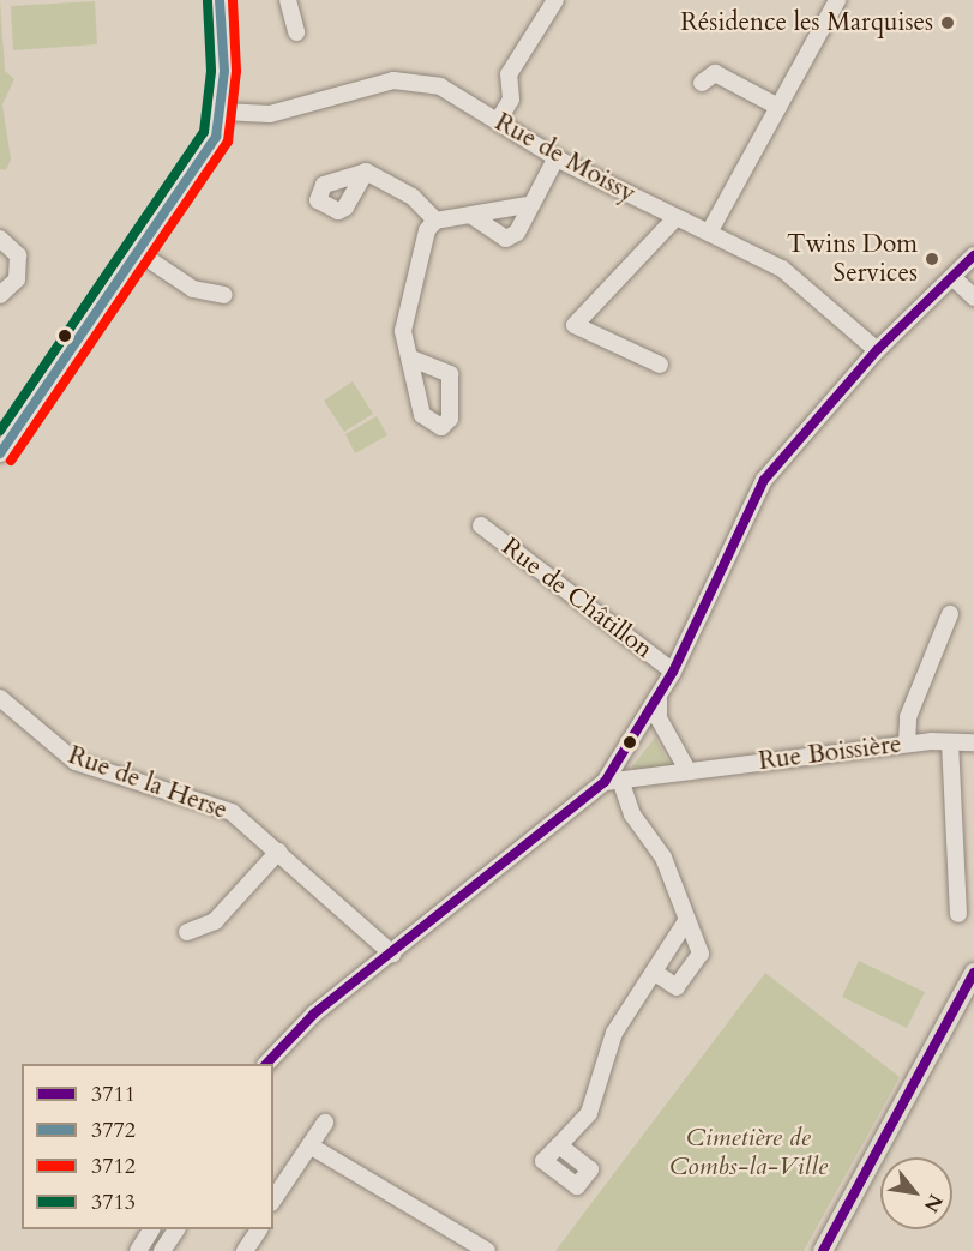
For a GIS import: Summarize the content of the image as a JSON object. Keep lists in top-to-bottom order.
{
  "streets": {
    "street": [
      "Rue de Moissy",
      "Rue de Châtillon",
      "Rue Boissière",
      "Rue de la Herse"
    ]
  },
  "parks": ["Cimetière de Combs-la-Ville"],
  "places": ["Résidence les Marquises", "Twins Dom Services"],
  "lines": [
    "transit line 3772",
    "transit line 3712",
    "transit line 3713",
    "transit line 3711"
  ],
  "legend": [
    "3711",
    "3772",
    "3712",
    "3713"
  ],
  "north": "bottom right"
}
